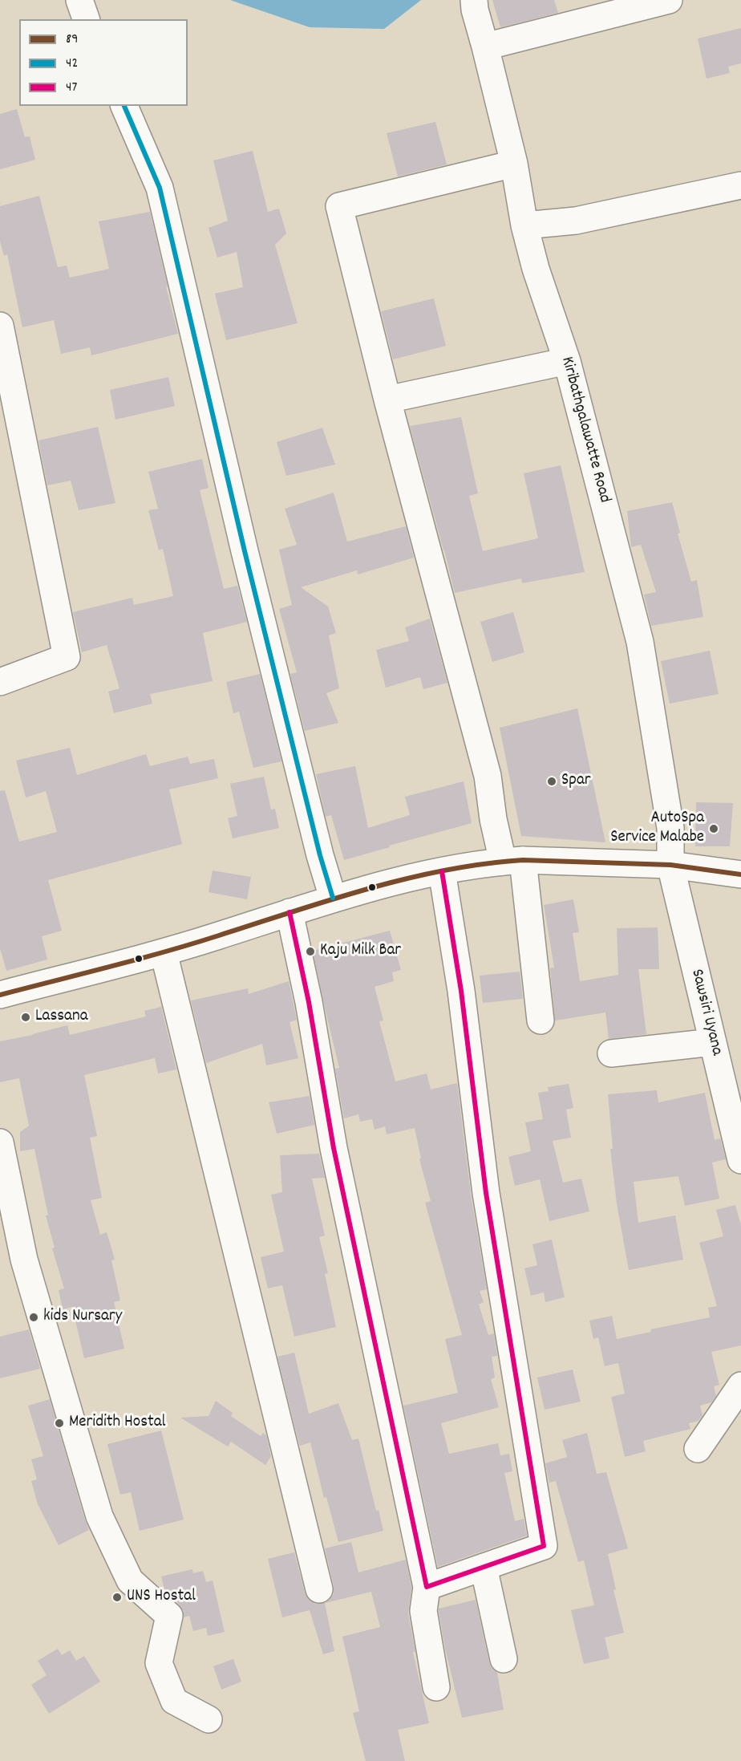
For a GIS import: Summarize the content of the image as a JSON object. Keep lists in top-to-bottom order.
{
  "streets": {
    "street": ["Kiribathgalawatte Road", "Sawsiri Uyana"]
  },
  "crossings": [
    ["Kiribathgalawatte Road", "Sawsiri Uyana"]
  ],
  "places": [
    "Spar",
    "AutoSpa Service Malabe",
    "Kaju Milk Bar",
    "Lassana",
    "kids Nursary",
    "Meridith Hostal",
    "UNS Hostal"
  ],
  "lines": ["transit line 42", "transit line 89", "transit line 47"],
  "legend": ["89", "42", "47"]
}
